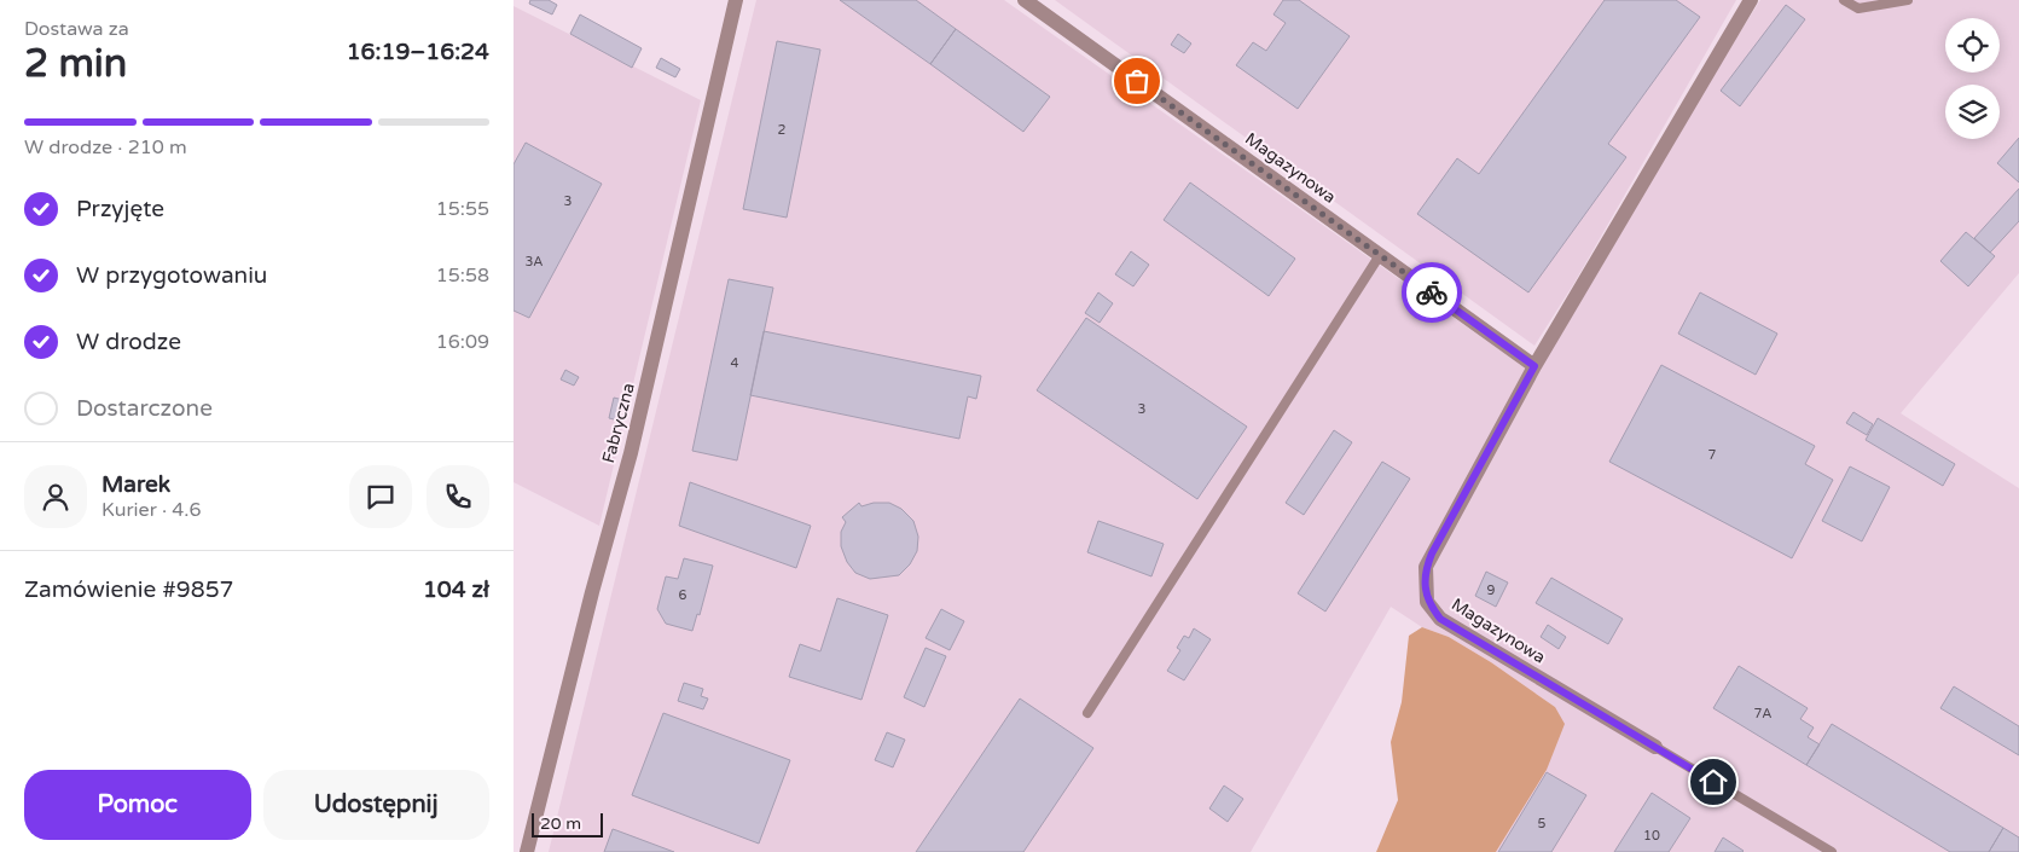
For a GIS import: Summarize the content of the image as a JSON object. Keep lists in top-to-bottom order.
{
  "streets": {
    "street": ["Magazynowa", "Fabryczna"]
  },
  "house_numbers": [
    "2",
    "3",
    "3A",
    "4",
    "3",
    "7",
    "9",
    "6",
    "7A",
    "5",
    "10"
  ],
  "scale_bar": "20 m",
  "page": {
    "heading": ["2 min", "Dostawa za", "16:19–16:24"],
    "panel": [
      "Marek",
      "Kurier · 4.6",
      "Zamówienie #9857",
      "104 zł"
    ],
    "bar": "W drodze · 210 m",
    "list": [
      ["Przyjęte", "15:55"],
      ["W przygotowaniu", "15:58"],
      ["W drodze", "16:09"],
      "Dostarczone"
    ],
    "buttons": ["Pomoc", "Udostępnij"],
    "scale": "20 m"
  }
}
